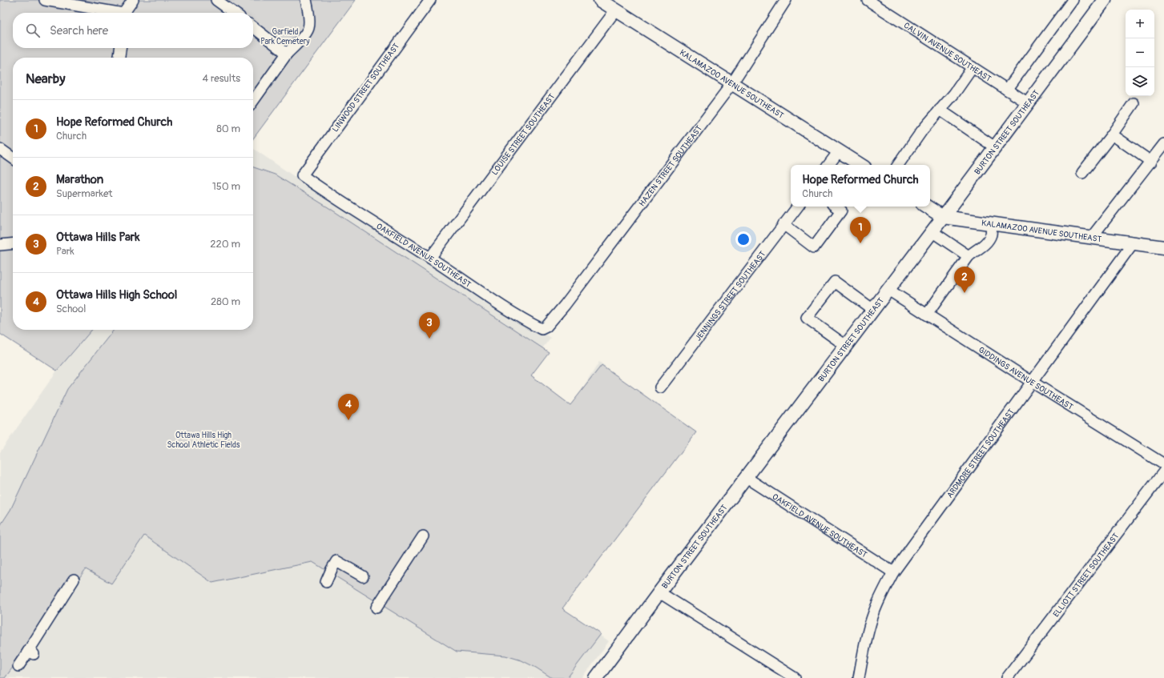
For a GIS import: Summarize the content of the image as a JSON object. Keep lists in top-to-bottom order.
{
  "streets": {
    "main road": ["KALAMAZOO AVENUE SOUTHEAST", "BURTON STREET SOUTHEAST"],
    "street": [
      "CALVIN AVENUE SOUTHEAST",
      "LINWOOD STREET SOUTHEAST",
      "LOUISE STREET SOUTHEAST",
      "HAZEN STREET SOUTHEAST",
      "OAKFIELD AVENUE SOUTHEAST",
      "JENNINGS STREET SOUTHEAST",
      "GIDDINGS AVENUE SOUTHEAST",
      "ARDMORE STREET SOUTHEAST",
      "ELLIOTT STREET SOUTHEAST"
    ]
  },
  "crossings": [
    ["CALVIN AVENUE SOUTHEAST", "BURTON STREET SOUTHEAST"],
    ["KALAMAZOO AVENUE SOUTHEAST", "BURTON STREET SOUTHEAST"],
    ["KALAMAZOO AVENUE SOUTHEAST", "LOUISE STREET SOUTHEAST"],
    ["KALAMAZOO AVENUE SOUTHEAST", "HAZEN STREET SOUTHEAST"],
    ["KALAMAZOO AVENUE SOUTHEAST", "ARDMORE STREET SOUTHEAST"],
    ["LINWOOD STREET SOUTHEAST", "OAKFIELD AVENUE SOUTHEAST"],
    ["BURTON STREET SOUTHEAST", "OAKFIELD AVENUE SOUTHEAST"],
    ["BURTON STREET SOUTHEAST", "GIDDINGS AVENUE SOUTHEAST"],
    ["LOUISE STREET SOUTHEAST", "OAKFIELD AVENUE SOUTHEAST"],
    ["HAZEN STREET SOUTHEAST", "OAKFIELD AVENUE SOUTHEAST"],
    ["OAKFIELD AVENUE SOUTHEAST", "ARDMORE STREET SOUTHEAST"],
    ["GIDDINGS AVENUE SOUTHEAST", "ARDMORE STREET SOUTHEAST"]
  ],
  "parks": ["Garfield Park Cemetery", "Ottawa Hills High School Athletic Fields"],
  "page": {
    "map_buttons": ["+", "−"],
    "search": "Search here",
    "heading": ["Nearby", "4 results"],
    "list": [
      {
        "mark": "1",
        "name": "Hope Reformed Church",
        "note": "Church",
        "value": "80 m"
      },
      {
        "mark": "2",
        "name": "Marathon",
        "note": "Supermarket",
        "value": "150 m"
      },
      {
        "mark": "3",
        "name": "Ottawa Hills Park",
        "note": "Park",
        "value": "220 m"
      },
      {
        "mark": "4",
        "name": "Ottawa Hills High School",
        "note": "School",
        "value": "280 m"
      }
    ],
    "popup": ["Hope Reformed Church", "Church"],
    "pins": [
      "1",
      "2",
      "3",
      "4"
    ]
  }
}
